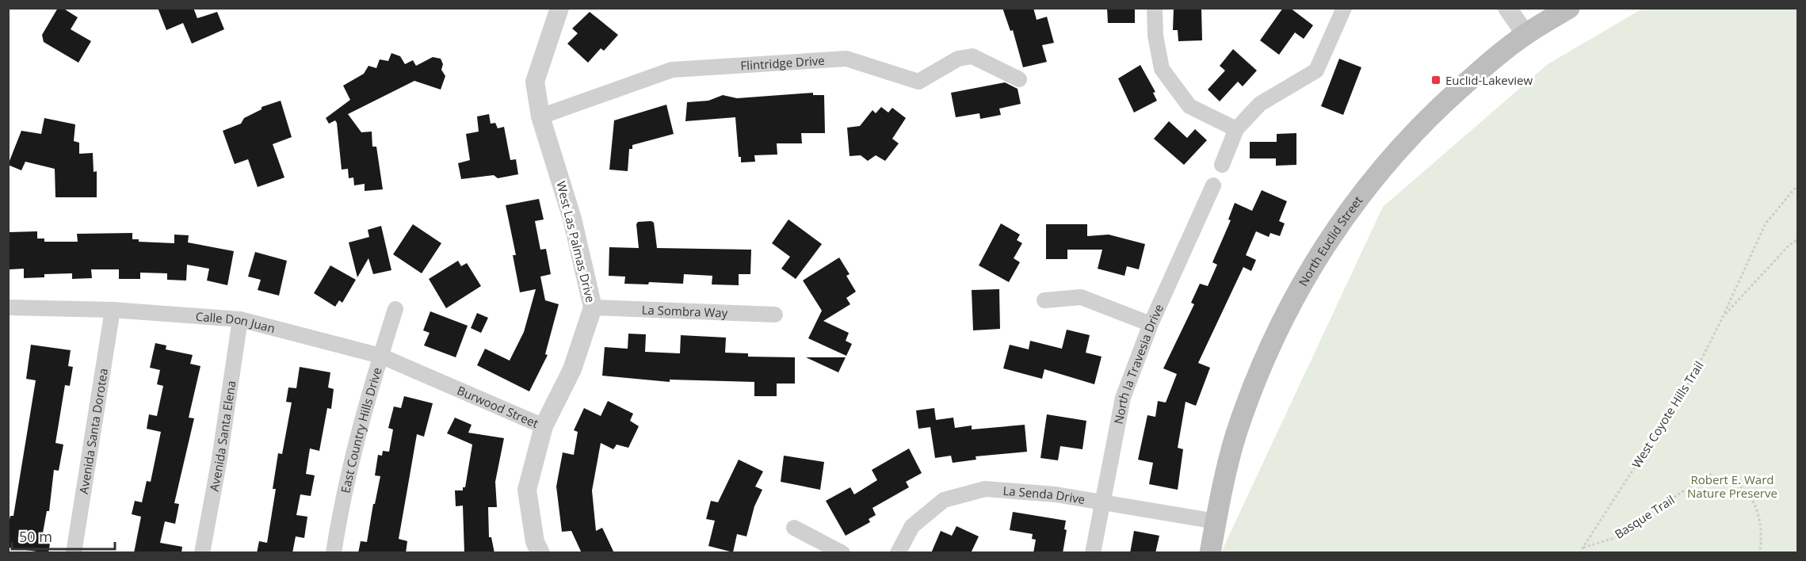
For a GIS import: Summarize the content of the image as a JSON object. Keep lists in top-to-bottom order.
{
  "streets": {
    "main road": ["North Euclid Street"],
    "street": [
      "Flintridge Drive",
      "West Las Palmas Drive",
      "La Sombra Way",
      "Calle Don Juan",
      "North la Travesia Drive",
      "Burwood Street",
      "East Country Hills Drive",
      "Avenida Santa Dorotea",
      "Avenida Santa Elena",
      "La Senda Drive"
    ],
    "path": ["West Coyote Hills Trail", "Basque Trail"]
  },
  "crossings": [
    ["Flintridge Drive", "West Las Palmas Drive"],
    ["North Euclid Street", "La Senda Drive"],
    ["West Las Palmas Drive", "La Sombra Way"],
    ["West Las Palmas Drive", "Burwood Street"],
    ["Calle Don Juan", "Burwood Street"],
    ["Calle Don Juan", "East Country Hills Drive"],
    ["Calle Don Juan", "Avenida Santa Dorotea"],
    ["Calle Don Juan", "Avenida Santa Elena"],
    ["North la Travesia Drive", "La Senda Drive"],
    ["West Coyote Hills Trail", "Basque Trail"]
  ],
  "parks": ["Robert E. Ward Nature Preserve"],
  "places": {
    "transit": ["Euclid-Lakeview"]
  },
  "scale_bar": "50 m"
}
